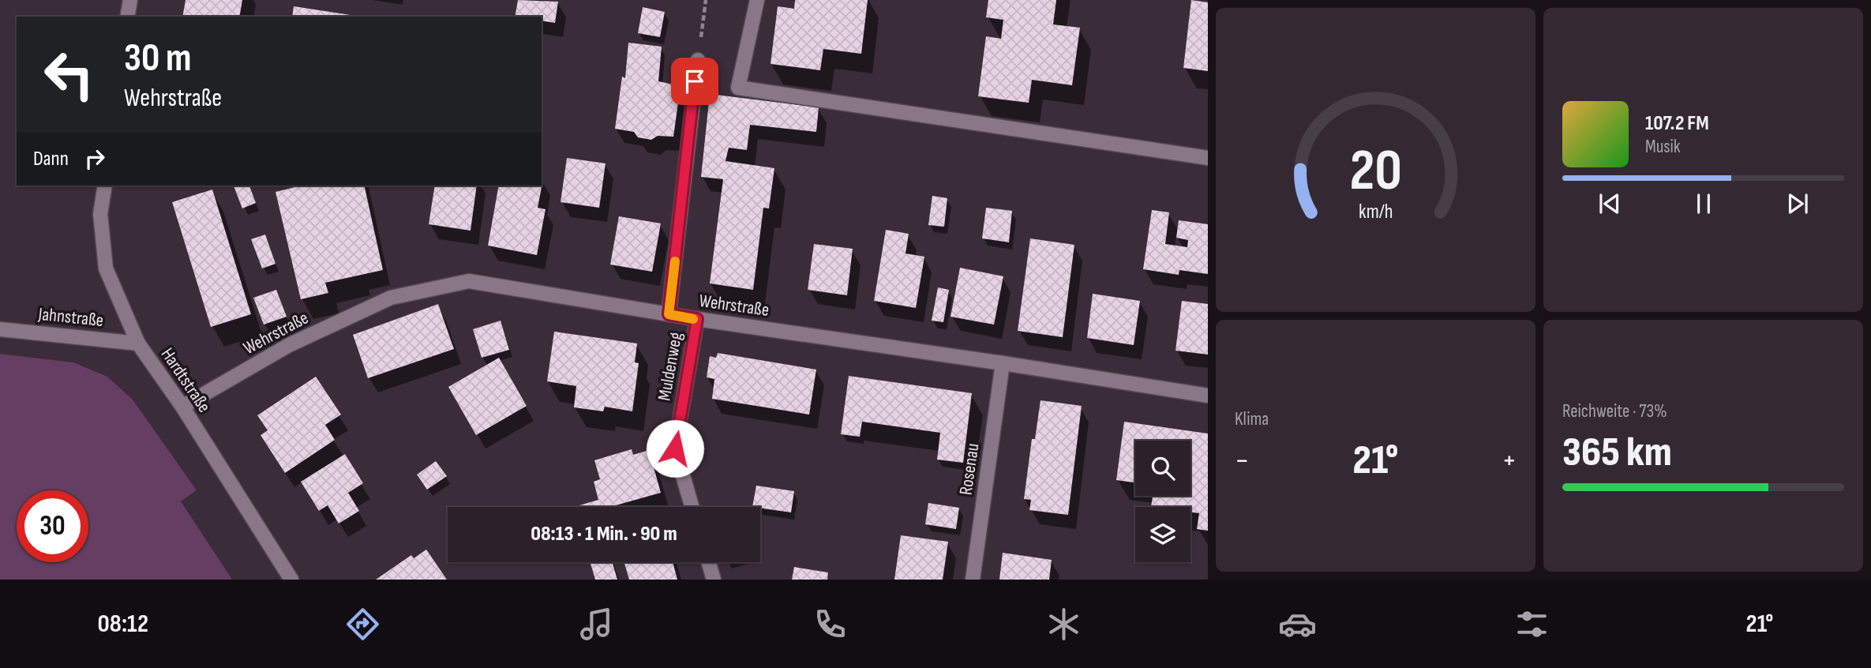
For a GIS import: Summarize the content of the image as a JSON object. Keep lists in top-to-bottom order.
{
  "streets": {
    "street": [
      "Wehrstraße",
      "Jahnstraße",
      "Muldenweg",
      "Hardtstraße",
      "Rosenau"
    ]
  },
  "crossings": [
    ["Wehrstraße", "Muldenweg"],
    ["Wehrstraße", "Hardtstraße"],
    ["Wehrstraße", "Rosenau"],
    ["Jahnstraße", "Hardtstraße"]
  ],
  "page": {
    "turn": ["30 m", "Wehrstraße"],
    "song": ["107.2 FM", "Musik"],
    "then": "Dann",
    "tile": [
      "Klima",
      ["Reichweite · 73%", "365 km"]
    ],
    "heat": ["−", "21°", "+"],
    "limit": "30",
    "trip": "08:13 · 1 Min. · 90 m",
    "tabs": ["08:12", "21°"],
    "gauge": ["20", "km/h"]
  }
}
